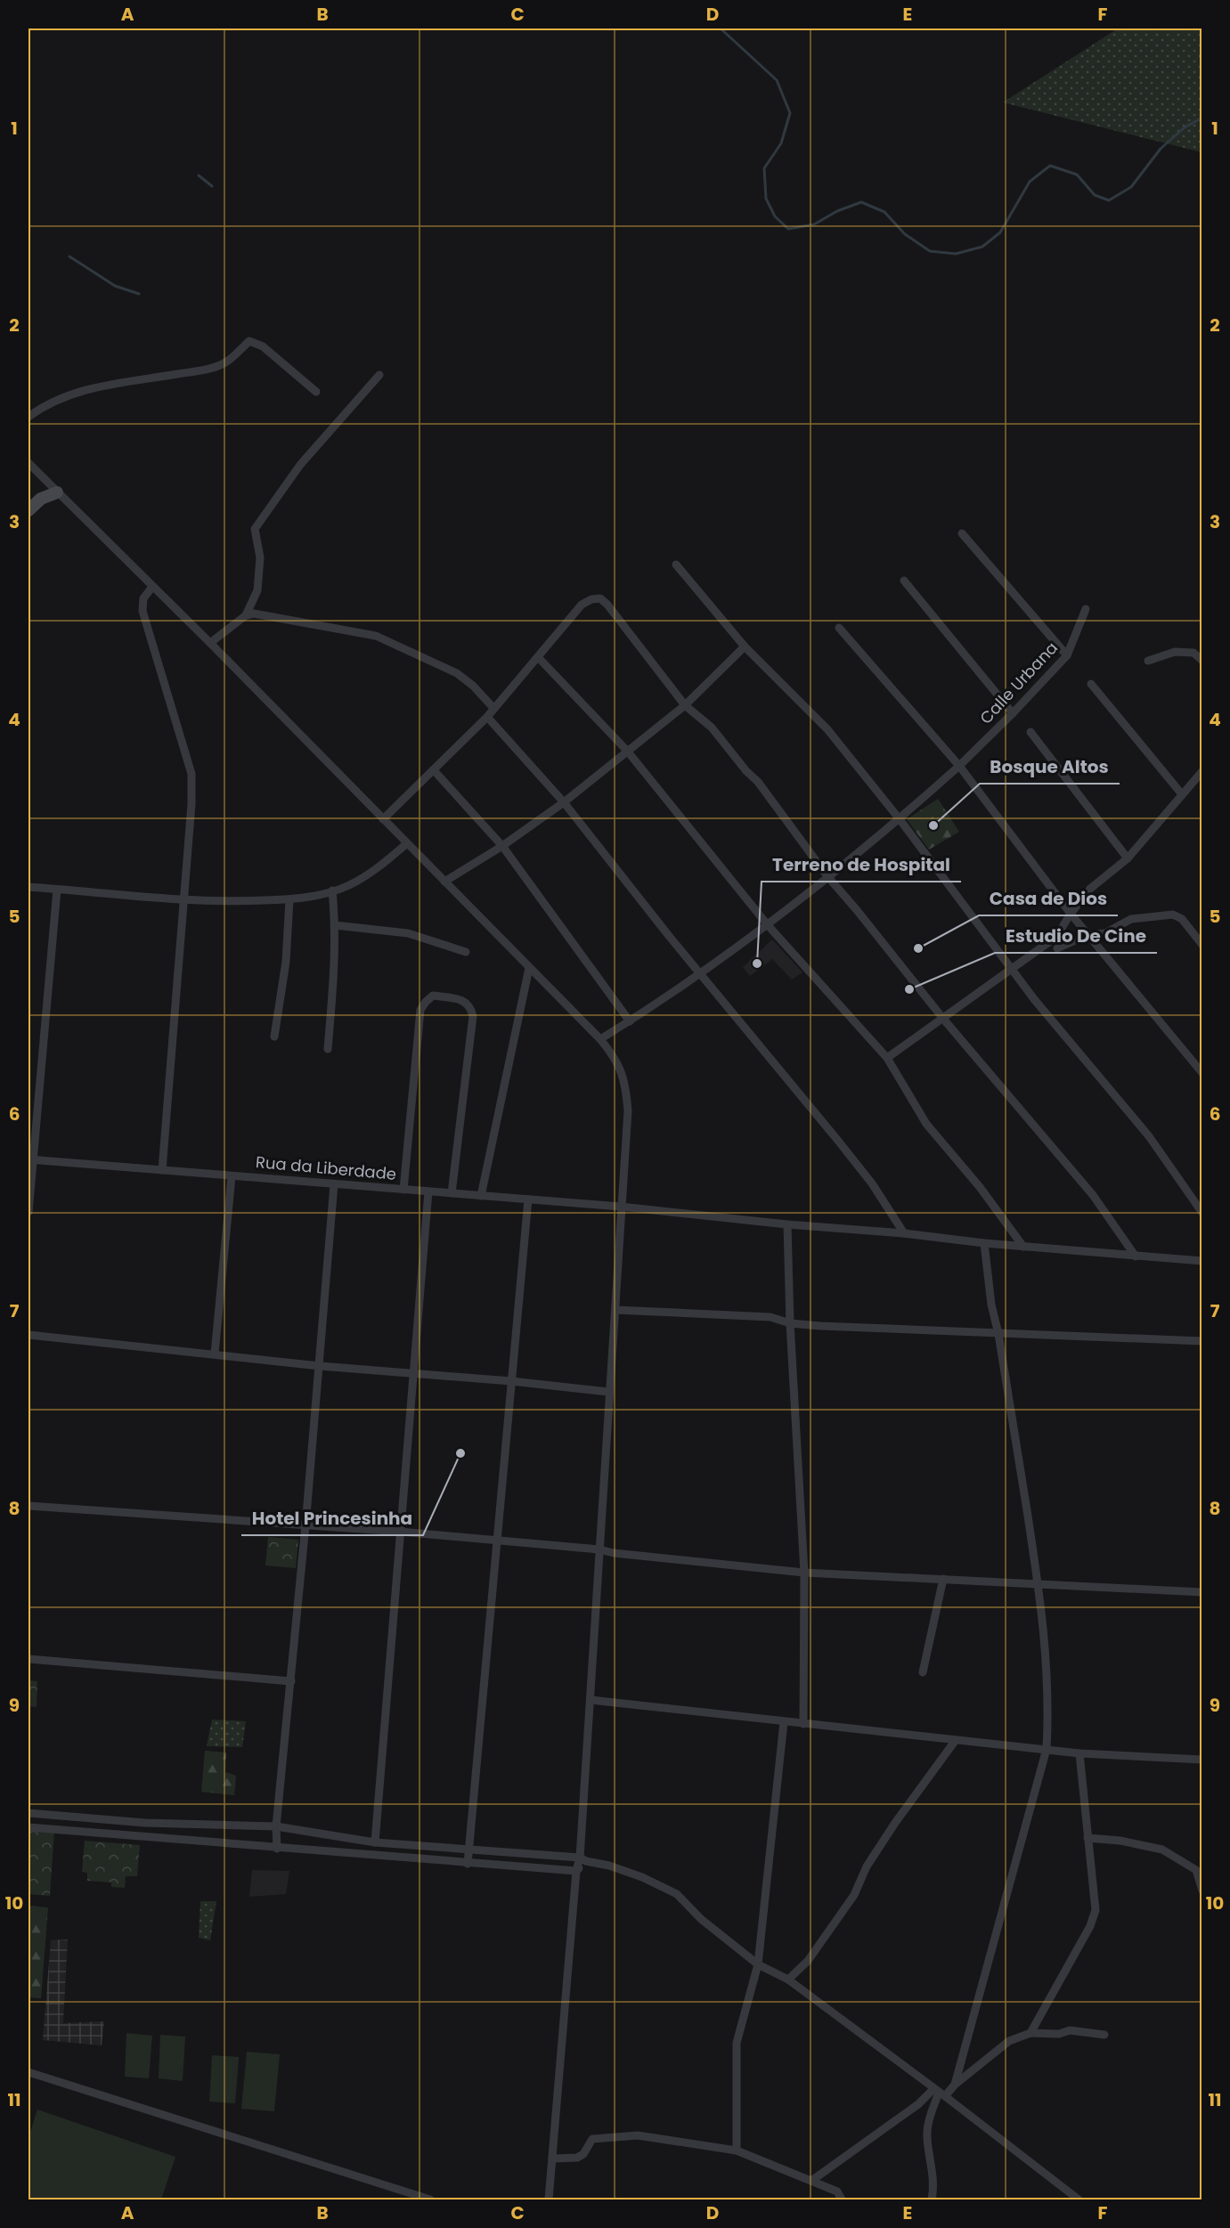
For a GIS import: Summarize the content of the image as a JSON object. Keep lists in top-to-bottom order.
{
  "streets": {
    "street": ["Calle Urbana", "Rua da Liberdade"]
  },
  "places": [
    "Bosque Altos",
    "Casa de Dios",
    "Terreno de Hospital",
    "Estudio De Cine",
    "Hotel Princesinha"
  ],
  "grid": {
    "columns": [
      "A",
      "B",
      "C",
      "D",
      "E",
      "F"
    ],
    "rows": [
      "1",
      "2",
      "3",
      "4",
      "5",
      "6",
      "7",
      "8",
      "9",
      "10",
      "11"
    ]
  }
}
